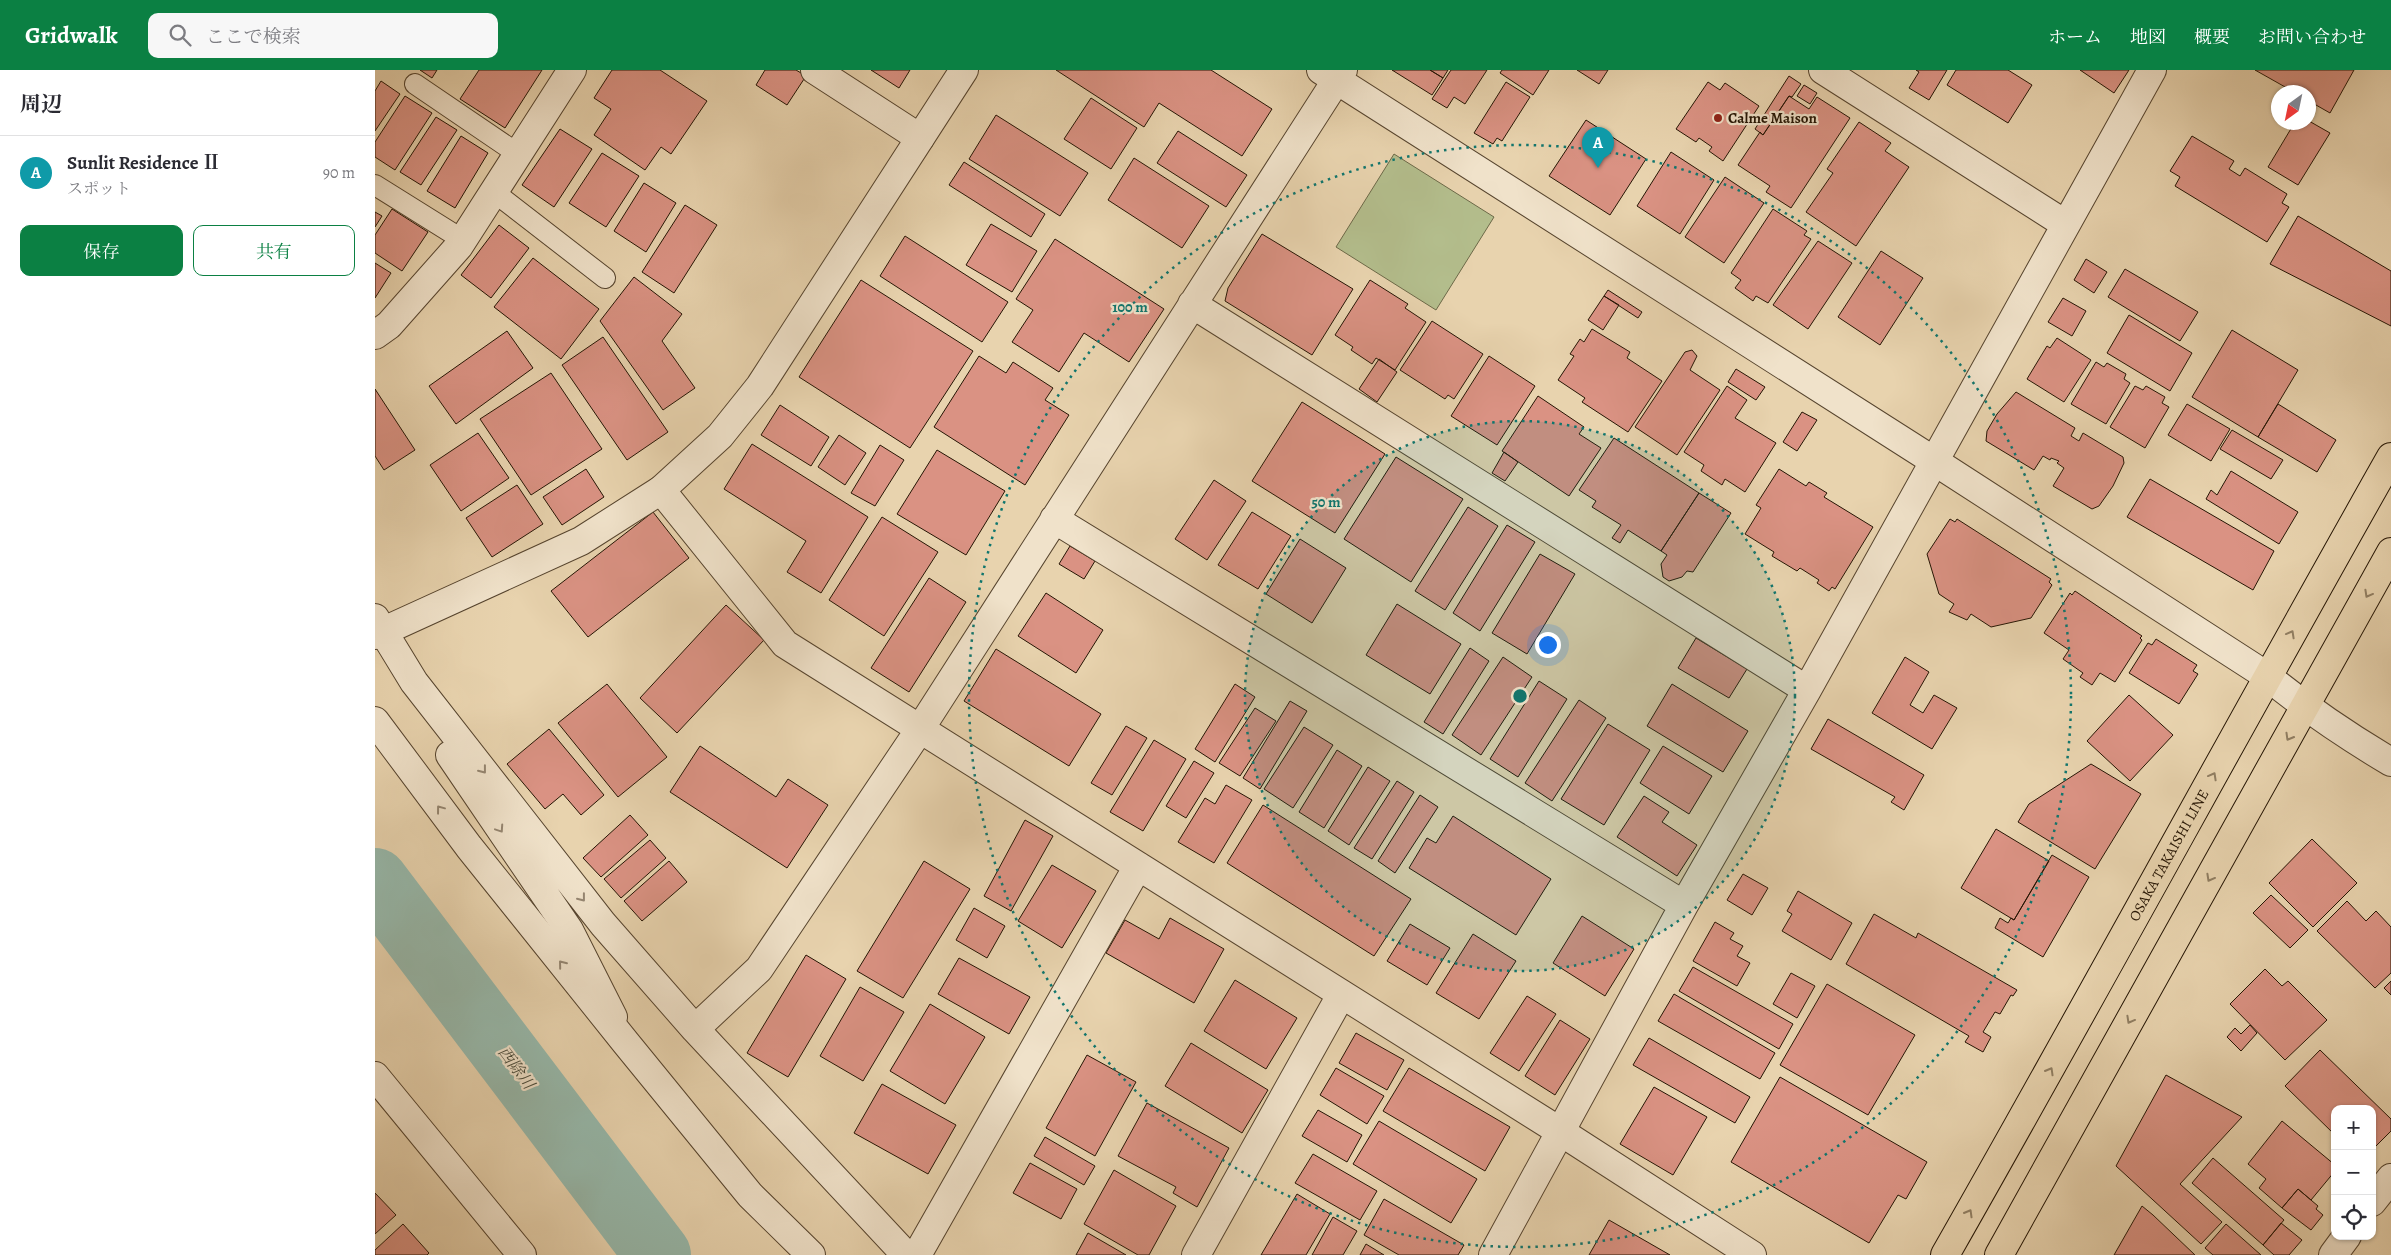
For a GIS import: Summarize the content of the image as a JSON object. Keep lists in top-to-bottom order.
{
  "streets": {
    "main road": ["OSAKA TAKAISHI LINE"]
  },
  "water": ["西除川"],
  "places": ["Calme Maison"],
  "north": "bottom left",
  "page": {
    "header": "Gridwalk",
    "search": "ここで検索",
    "nav": [
      "ホーム",
      "地図",
      "概要",
      "お問い合わせ"
    ],
    "heading": "周辺",
    "pins": "A",
    "list": [
      {
        "mark": "A",
        "name": "Sunlit Residence Ⅱ",
        "note": "スポット",
        "value": "90 m"
      }
    ],
    "buttons": ["保存", "共有"],
    "map_buttons": ["+", "−"]
  },
  "rings": ["100 m", "50 m"]
}
